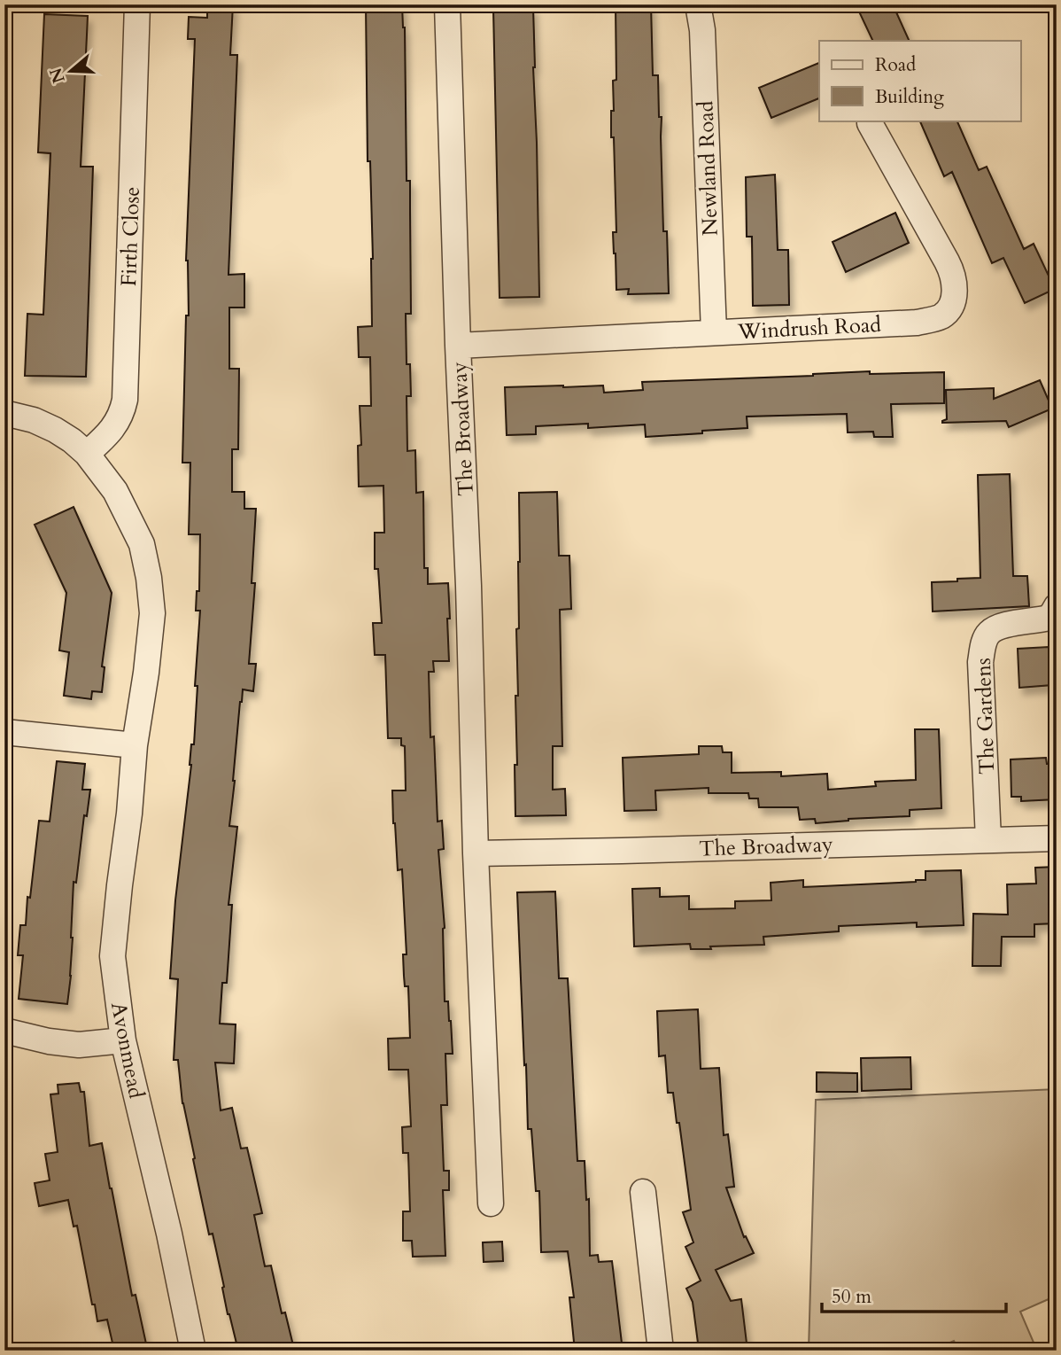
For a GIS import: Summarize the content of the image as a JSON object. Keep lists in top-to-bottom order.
{
  "streets": {
    "street": [
      "Newland Road",
      "Firth Close",
      "Windrush Road",
      "The Broadway",
      "The Gardens",
      "Avonmead"
    ]
  },
  "crossings": [
    ["Newland Road", "Windrush Road"],
    ["Firth Close", "Avonmead"],
    ["Windrush Road", "The Broadway"],
    ["The Broadway", "The Gardens"]
  ],
  "legend": ["Road", "Building"],
  "scale_bar": "50 m",
  "north": "left"
}
